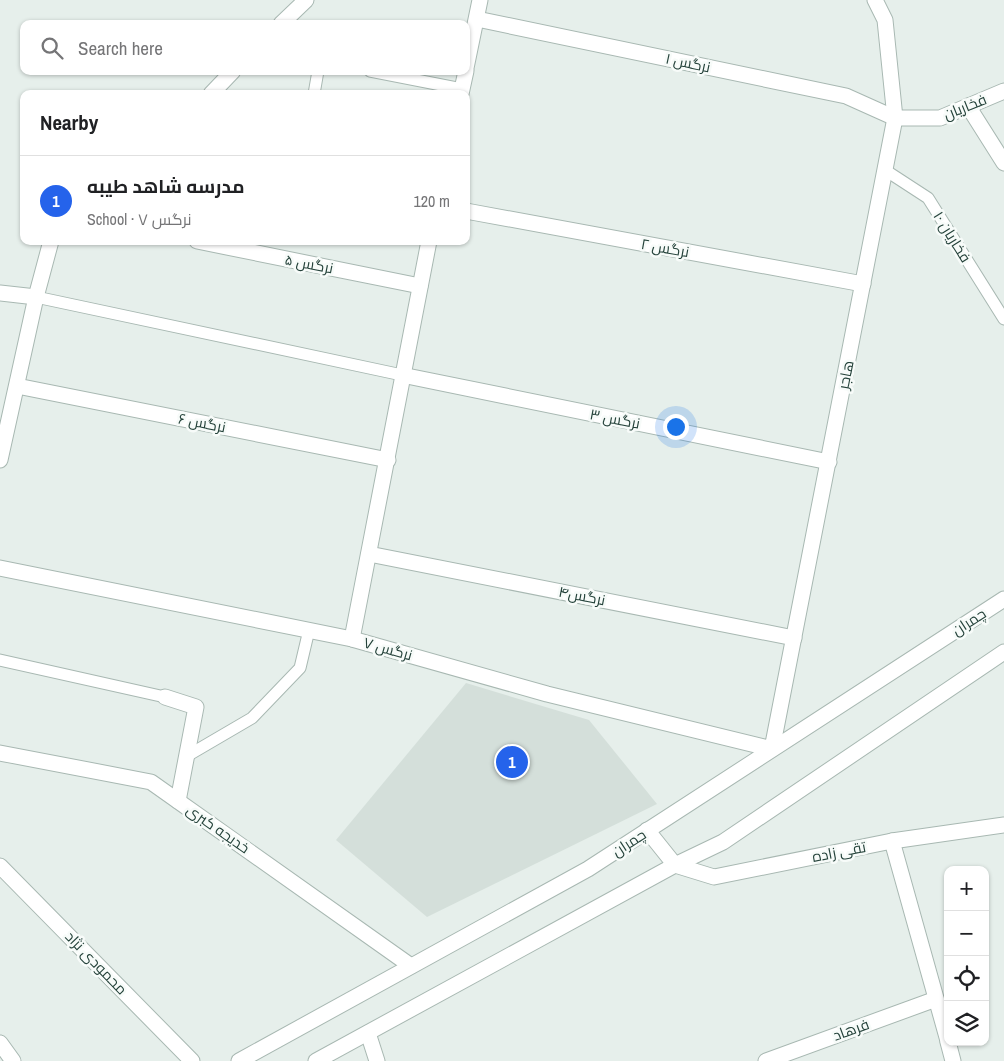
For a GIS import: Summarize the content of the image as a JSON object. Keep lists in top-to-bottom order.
{
  "streets": {
    "street": [
      "نرگس ۱",
      "فخاریان",
      "نرگس ۲",
      "نرگس ۵",
      "هاجر",
      "نرگس ۳",
      "نرگس ۶",
      "نرگس۴",
      "چمران",
      "نرگس ۷",
      "خدیجه کبری",
      "تقی زاده",
      "محمودی نژاد",
      "فرهاد"
    ],
    "lane": ["فخاریان ۱۰"]
  },
  "crossings": [
    ["نرگس ۱", "فخاریان"],
    ["نرگس ۱", "هاجر"],
    ["فخاریان", "هاجر"],
    ["فخاریان ۱۰", "هاجر"],
    ["نرگس ۲", "هاجر"],
    ["هاجر", "نرگس ۳"],
    ["هاجر", "نرگس۴"],
    ["هاجر", "چمران"],
    ["هاجر", "نرگس ۷"],
    ["چمران", "نرگس ۷"],
    ["چمران", "خدیجه کبری"]
  ],
  "page": {
    "search": "Search here",
    "heading": "Nearby",
    "list": [
      {
        "mark": "1",
        "name": "مدرسه شاهد طیبه",
        "note": "School · نرگس ۷",
        "value": "120 m"
      }
    ],
    "pins": "1",
    "map_buttons": ["+", "−"]
  }
}
